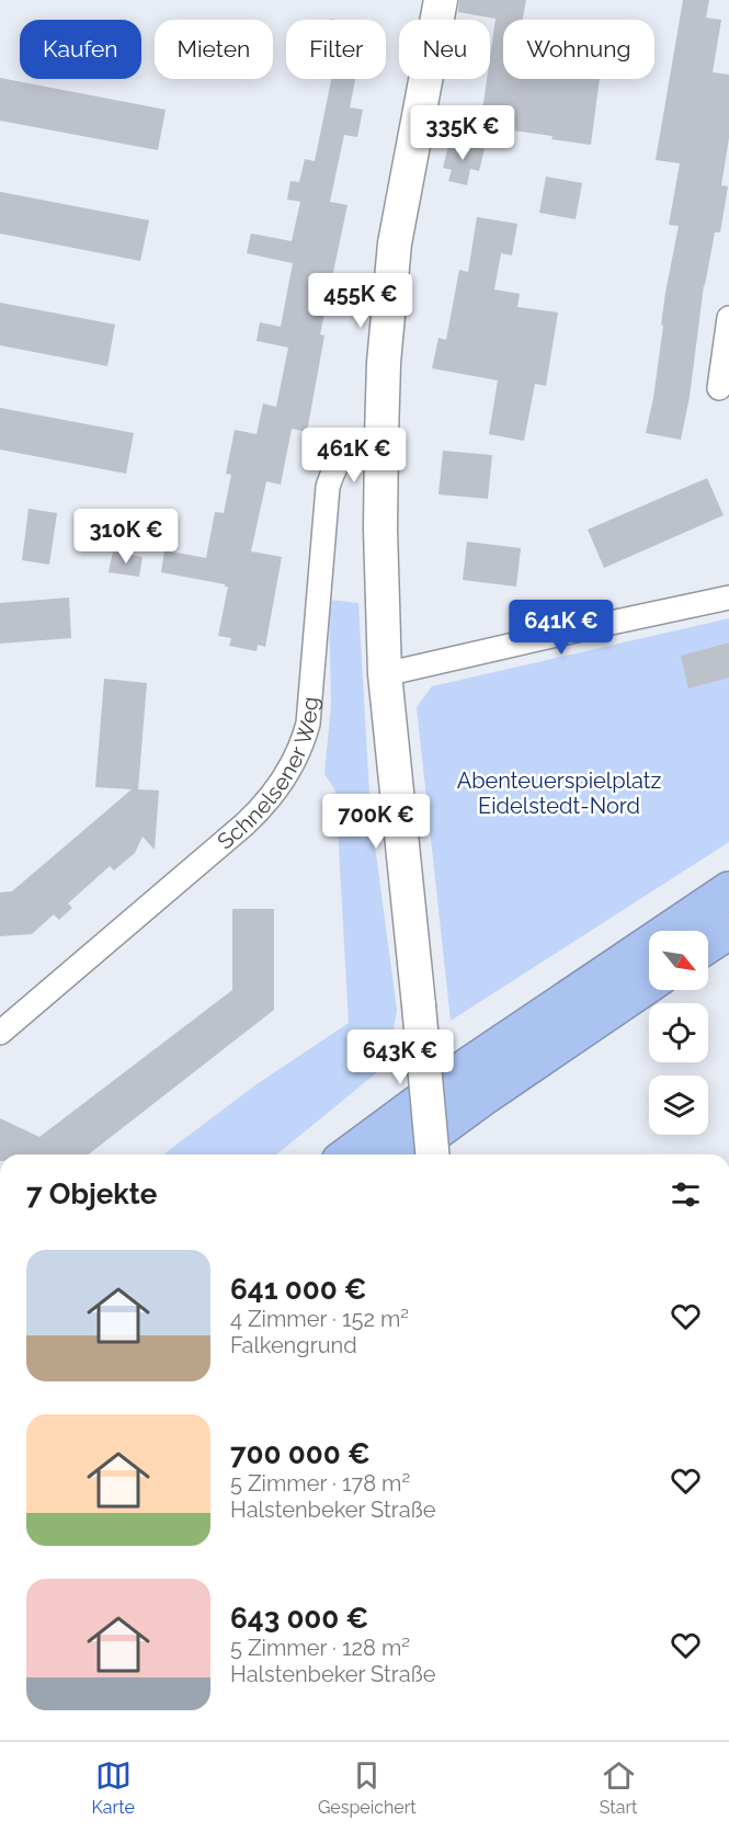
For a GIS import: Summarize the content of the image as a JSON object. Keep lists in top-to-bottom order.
{
  "streets": {
    "street": ["Schnelsener Weg"]
  },
  "parks": ["Abenteuerspielplatz Eidelstedt-Nord"],
  "north": "bottom right",
  "page": {
    "chip": [
      "Kaufen",
      "Mieten",
      "Filter",
      "Neu",
      "Wohnung"
    ],
    "price": [
      "335K €",
      "455K €",
      "461K €",
      "310K €",
      "641K €",
      "700K €",
      "643K €"
    ],
    "heading": "7 Objekte",
    "list": [
      {
        "name": "641 000 €",
        "note": "4 Zimmer · 152 m² · Falkengrund"
      },
      {
        "name": "700 000 €",
        "note": "5 Zimmer · 178 m² · Halstenbeker Straße"
      },
      {
        "name": "643 000 €",
        "note": "5 Zimmer · 128 m² · Halstenbeker Straße"
      }
    ],
    "tabs": ["Karte", "Gespeichert", "Start"]
  }
}
